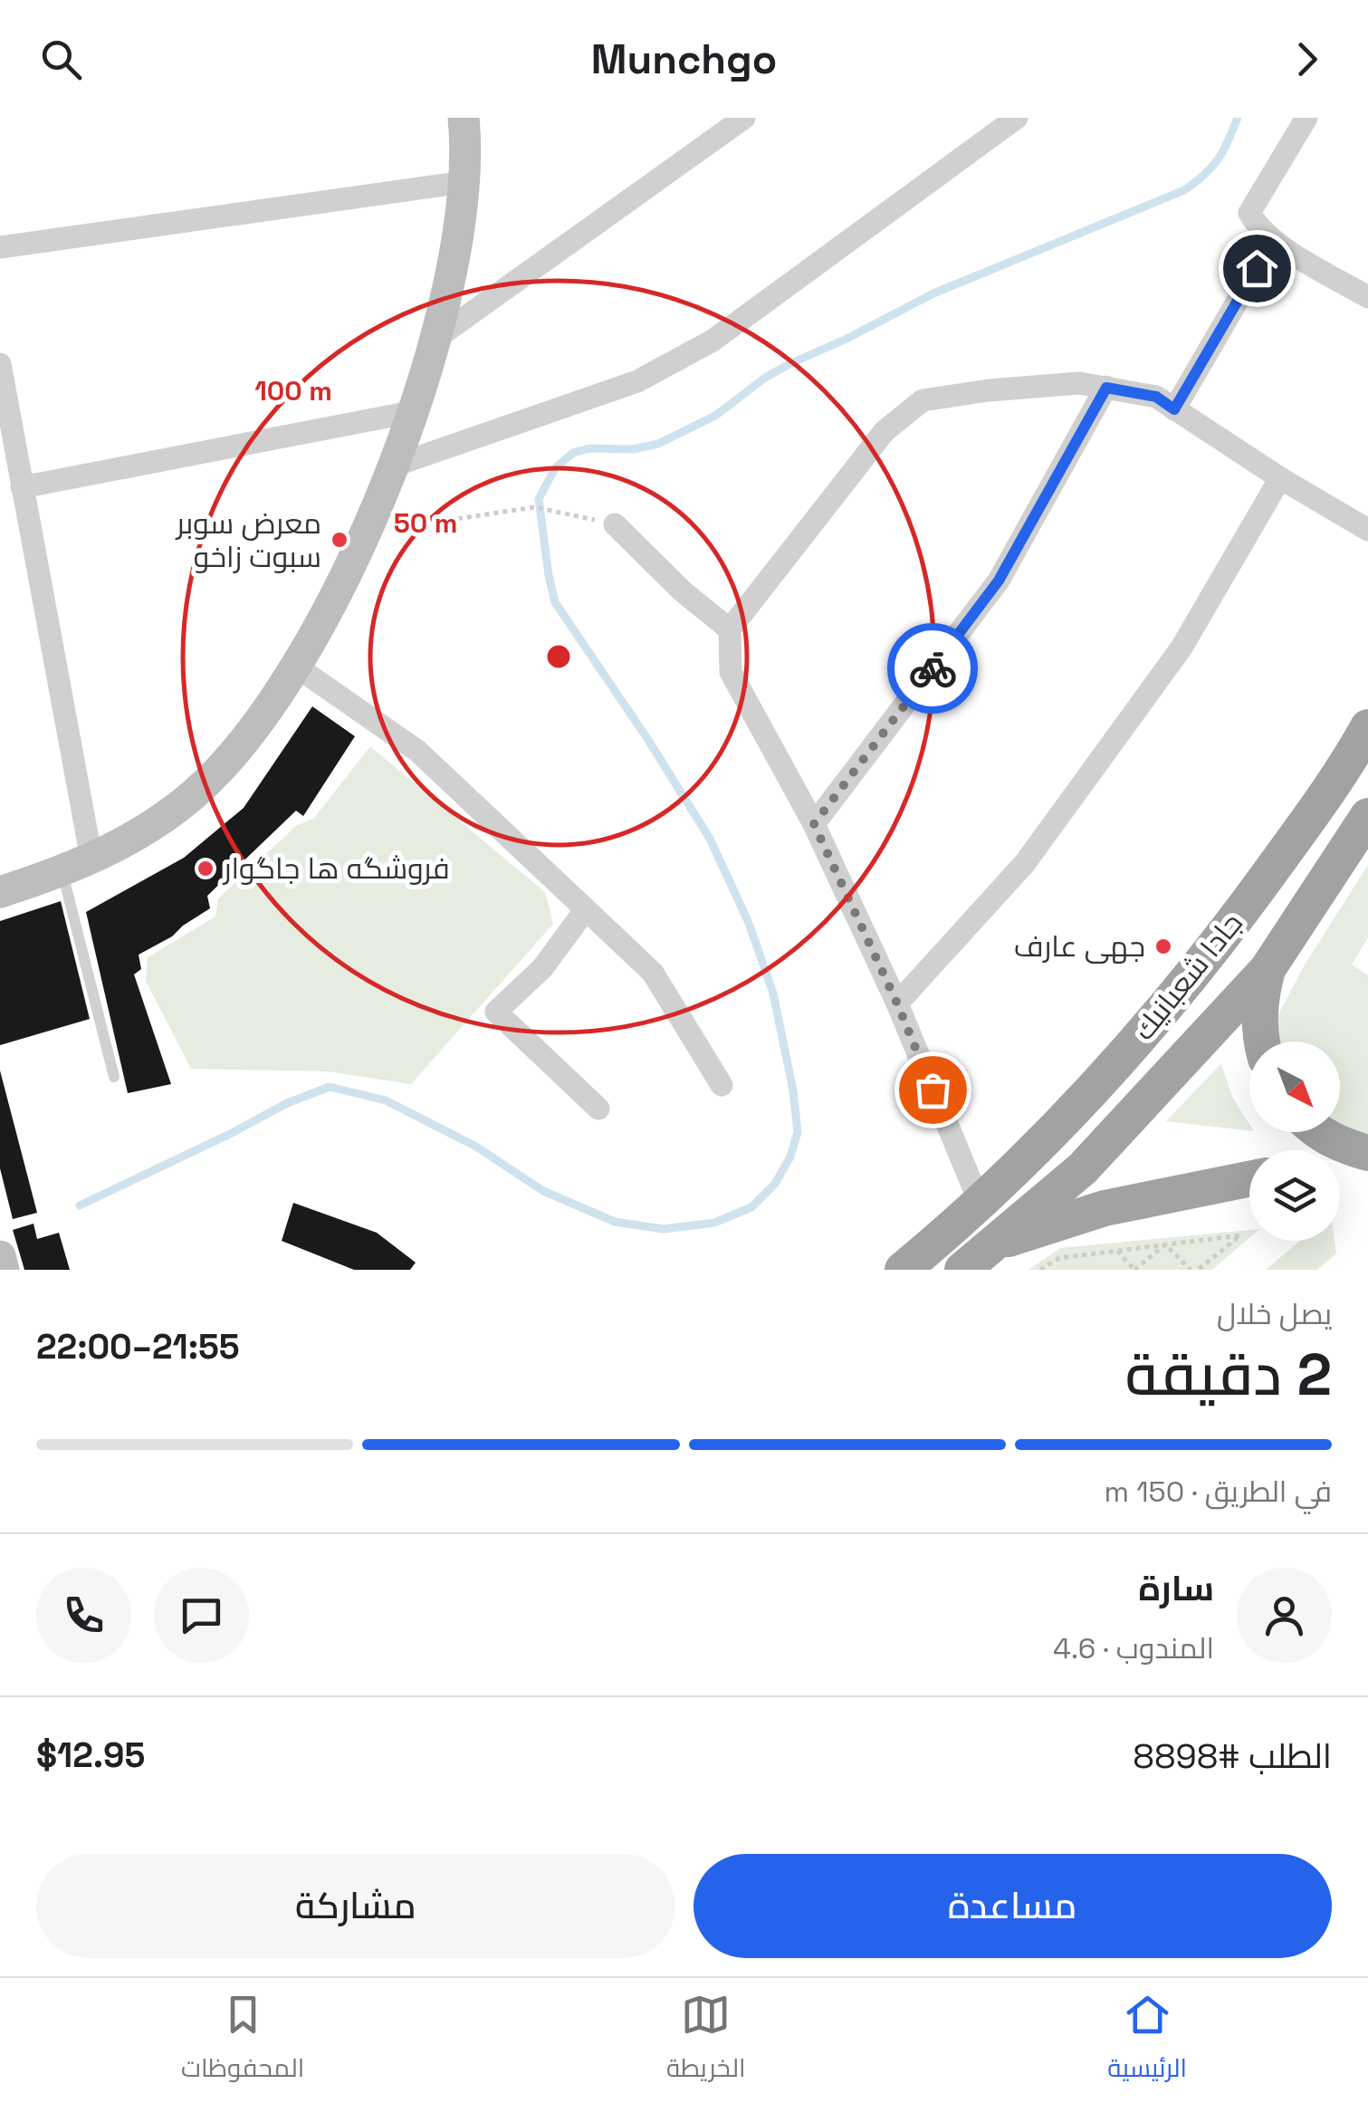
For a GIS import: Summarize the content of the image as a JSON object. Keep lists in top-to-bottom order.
{
  "streets": {
    "highway": ["جادا شعبانيك"]
  },
  "places": ["معرض سوبر سبوت زاخو", "فروشگه ها جاگوار", "جهى عارف"],
  "north": "bottom right",
  "page": {
    "header": "Munchgo",
    "heading": ["2 دقيقة", "يصل خلال", "21:55–22:00"],
    "panel": [
      "سارة",
      "المندوب · 4.6",
      "الطلب #8898",
      "$12.95"
    ],
    "bar": "في الطريق · 150 m",
    "buttons": ["مساعدة", "مشاركة"],
    "tabs": ["الرئيسية", "الخريطة", "المحفوظات"]
  },
  "rings": ["100 m", "50 m"]
}
